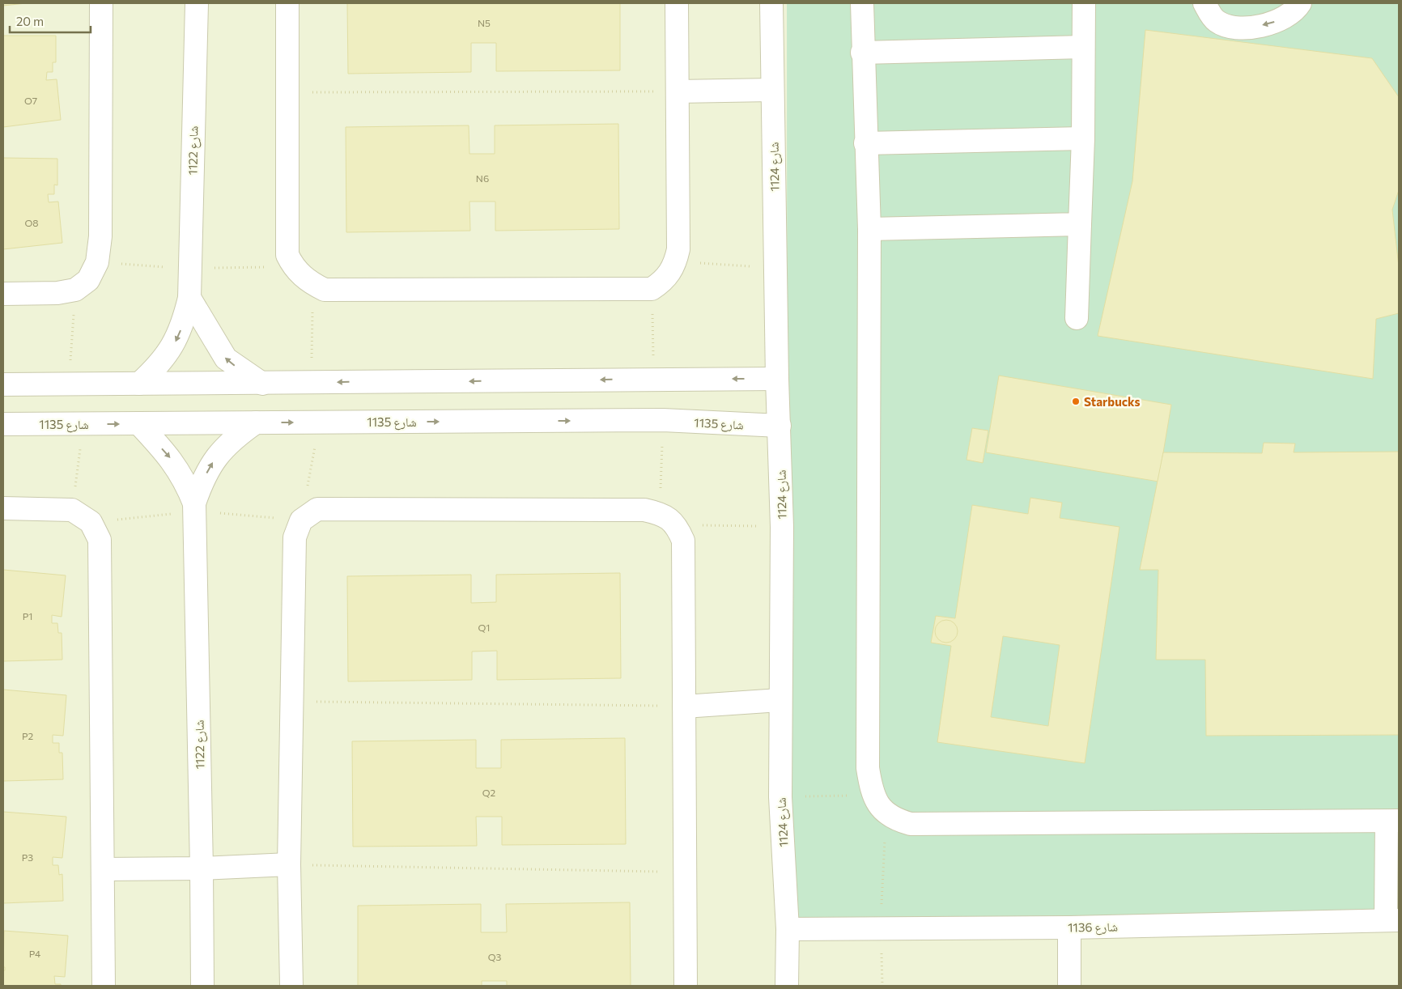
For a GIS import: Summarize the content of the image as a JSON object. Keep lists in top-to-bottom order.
{
  "streets": {
    "street": [
      "شارع 1122",
      "شارع 1124",
      "شارع 1135",
      "شارع 1136"
    ]
  },
  "crossings": [
    ["شارع 1122", "شارع 1135"],
    ["شارع 1124", "شارع 1135"],
    ["شارع 1124", "شارع 1136"]
  ],
  "places": ["Starbucks"],
  "house_numbers": [
    "N5",
    "O7",
    "N6",
    "O8",
    "P1",
    "Q1",
    "P2",
    "Q2",
    "P3",
    "P4",
    "Q3"
  ],
  "scale_bar": "20 m"
}
